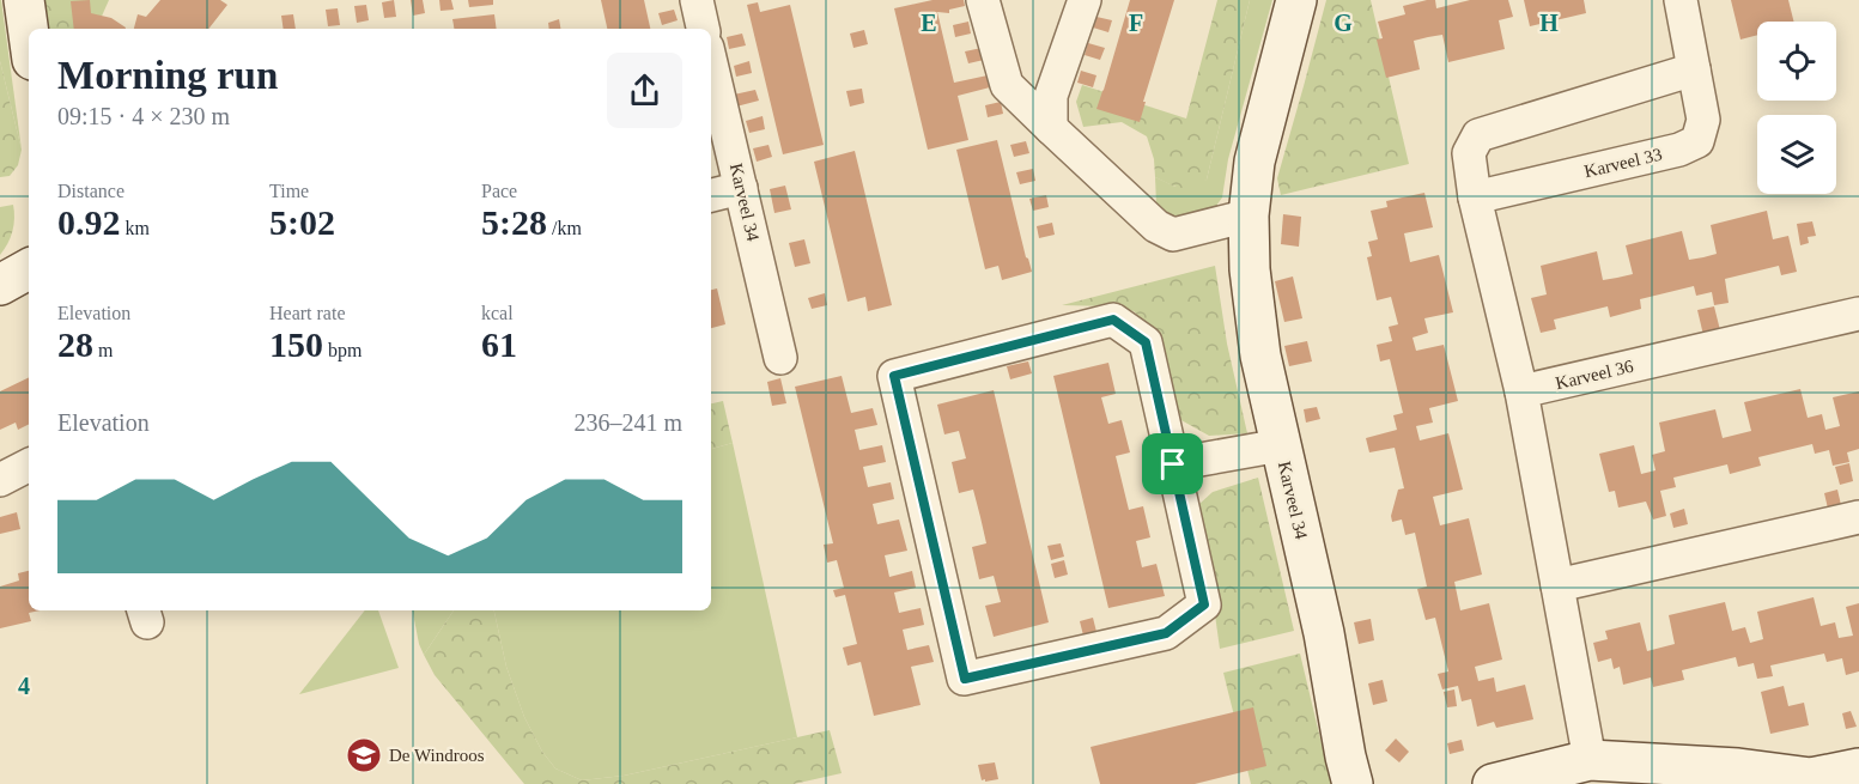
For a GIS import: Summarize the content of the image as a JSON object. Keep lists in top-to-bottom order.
{
  "streets": {
    "street": ["Karveel 33", "Karveel 34", "Karveel 36"]
  },
  "places": {
    "school or university": ["De Windroos"]
  },
  "page": {
    "heading": ["Morning run", "09:15 · 4 × 230 m"],
    "stats": [
      ["Distance", "0.92 km"],
      ["Time", "5:02"],
      ["Pace", "5:28 /km"],
      ["Elevation", "28 m"],
      ["Heart rate", "150 bpm"],
      ["kcal", "61"]
    ],
    "chart": ["Elevation", "236–241 m"]
  },
  "grid": {
    "columns": [
      "E",
      "F",
      "G",
      "H"
    ],
    "rows": ["4"]
  }
}
